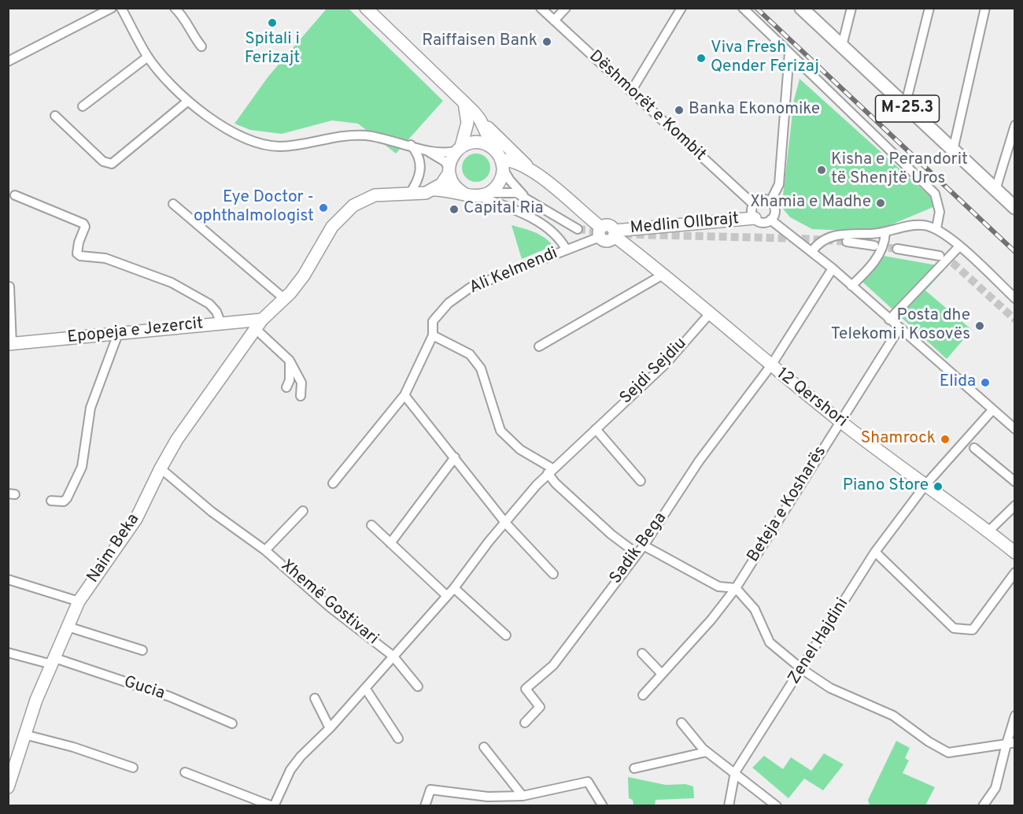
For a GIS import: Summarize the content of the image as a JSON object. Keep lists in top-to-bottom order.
{
  "streets": {
    "main road": ["M-25.3"],
    "street": [
      "Dëshmorët e Kombit",
      "Medlin Ollbrajt",
      "Ali Kelmendi",
      "Epopeja e Jezercit",
      "Sejdi Sejdiu",
      "12 Qershori",
      "Beteja e Kosharës",
      "Naim Beka",
      "Sadik Bega",
      "Xhemë Gostivari",
      "Zenel Hajdini",
      "Gucia"
    ]
  },
  "crossings": [
    ["Dëshmorët e Kombit", "Medlin Ollbrajt"],
    ["Medlin Ollbrajt", "12 Qershori"],
    ["Epopeja e Jezercit", "Naim Beka"],
    ["Sejdi Sejdiu", "12 Qershori"],
    ["Sejdi Sejdiu", "Xhemë Gostivari"],
    ["12 Qershori", "Beteja e Kosharës"],
    ["12 Qershori", "Sadik Bega"],
    ["12 Qershori", "Zenel Hajdini"],
    ["Naim Beka", "Xhemë Gostivari"],
    ["Naim Beka", "Gucia"]
  ],
  "places": [
    "Spitali i Ferizajt",
    "Raiffaisen Bank",
    "Viva Fresh Qender Ferizaj",
    "Banka Ekonomike",
    "Kisha e Perandorit të Shenjtë Uros",
    "Xhamia e Madhe",
    "Eye Doctor - ophthalmologist",
    "Capital Ria",
    "Posta dhe Telekomi i Kosovës",
    "Elida",
    "Shamrock",
    "Piano Store"
  ]
}
